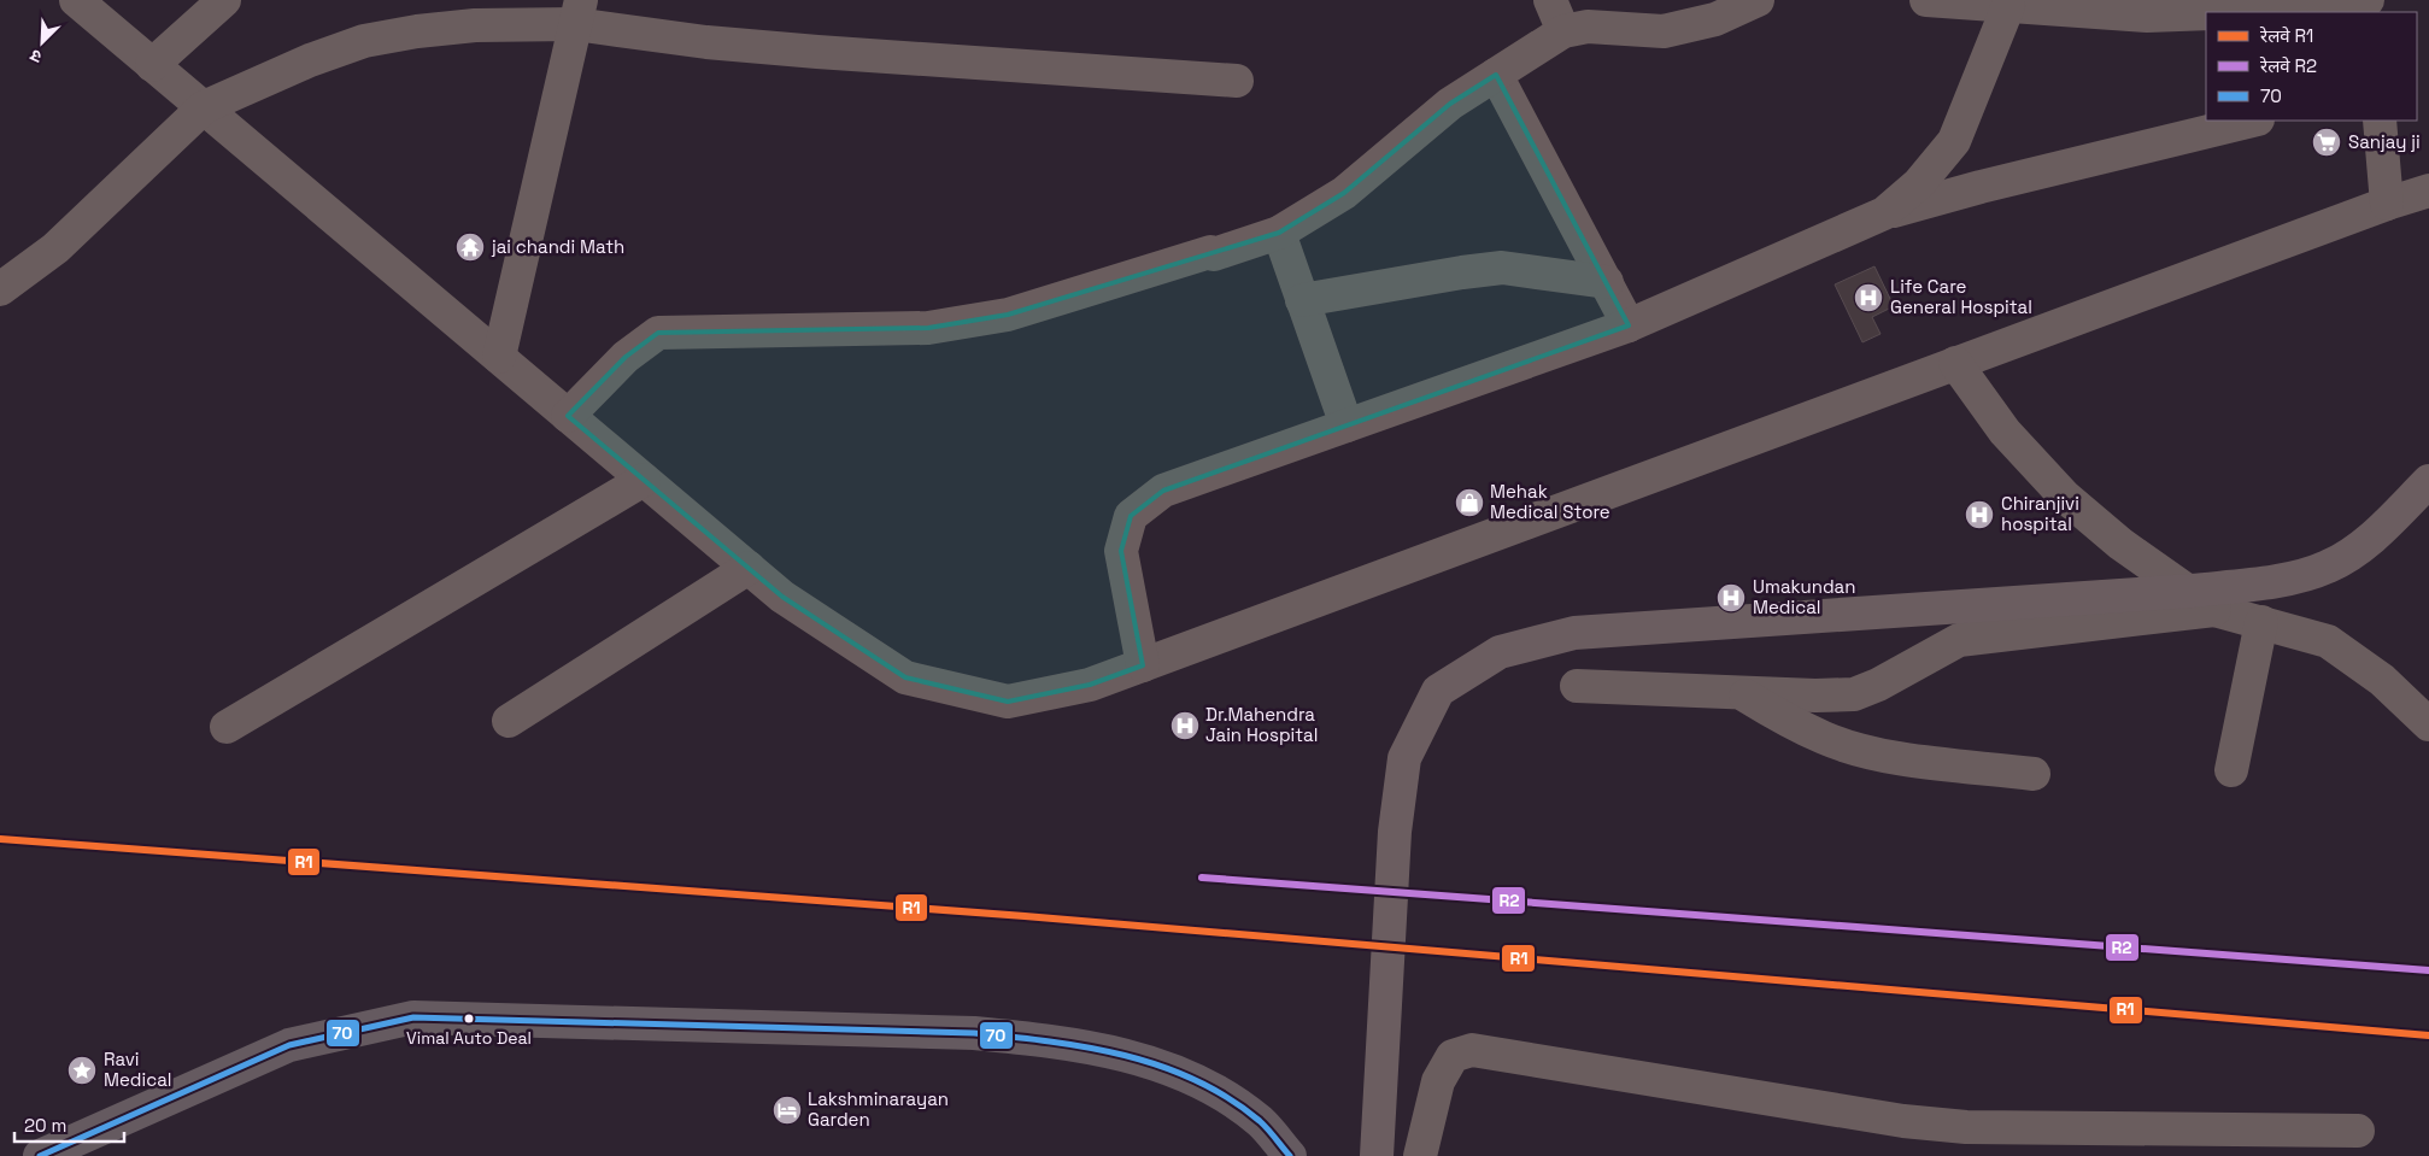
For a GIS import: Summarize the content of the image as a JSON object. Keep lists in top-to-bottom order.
{
  "places": {
    "supermarket": ["Sanjay ji"],
    "temple": ["jai chandi Math"],
    "hospital": [
      "Life Care General Hospital",
      "Chiranjivi hospital",
      "Umakundan Medical",
      "Dr.Mahendra Jain Hospital"
    ],
    "shop": ["Mehak Medical Store"],
    "other": ["Vimal Auto Deal"],
    "place": ["Ravi Medical"],
    "hotel": ["Lakshminarayan Garden"]
  },
  "lines": ["rail line R1", "rail line R2", "transit line 70"],
  "legend": ["रेलवे R1", "रेलवे R2", "70"],
  "scale_bar": "20 m",
  "north": "bottom left"
}
